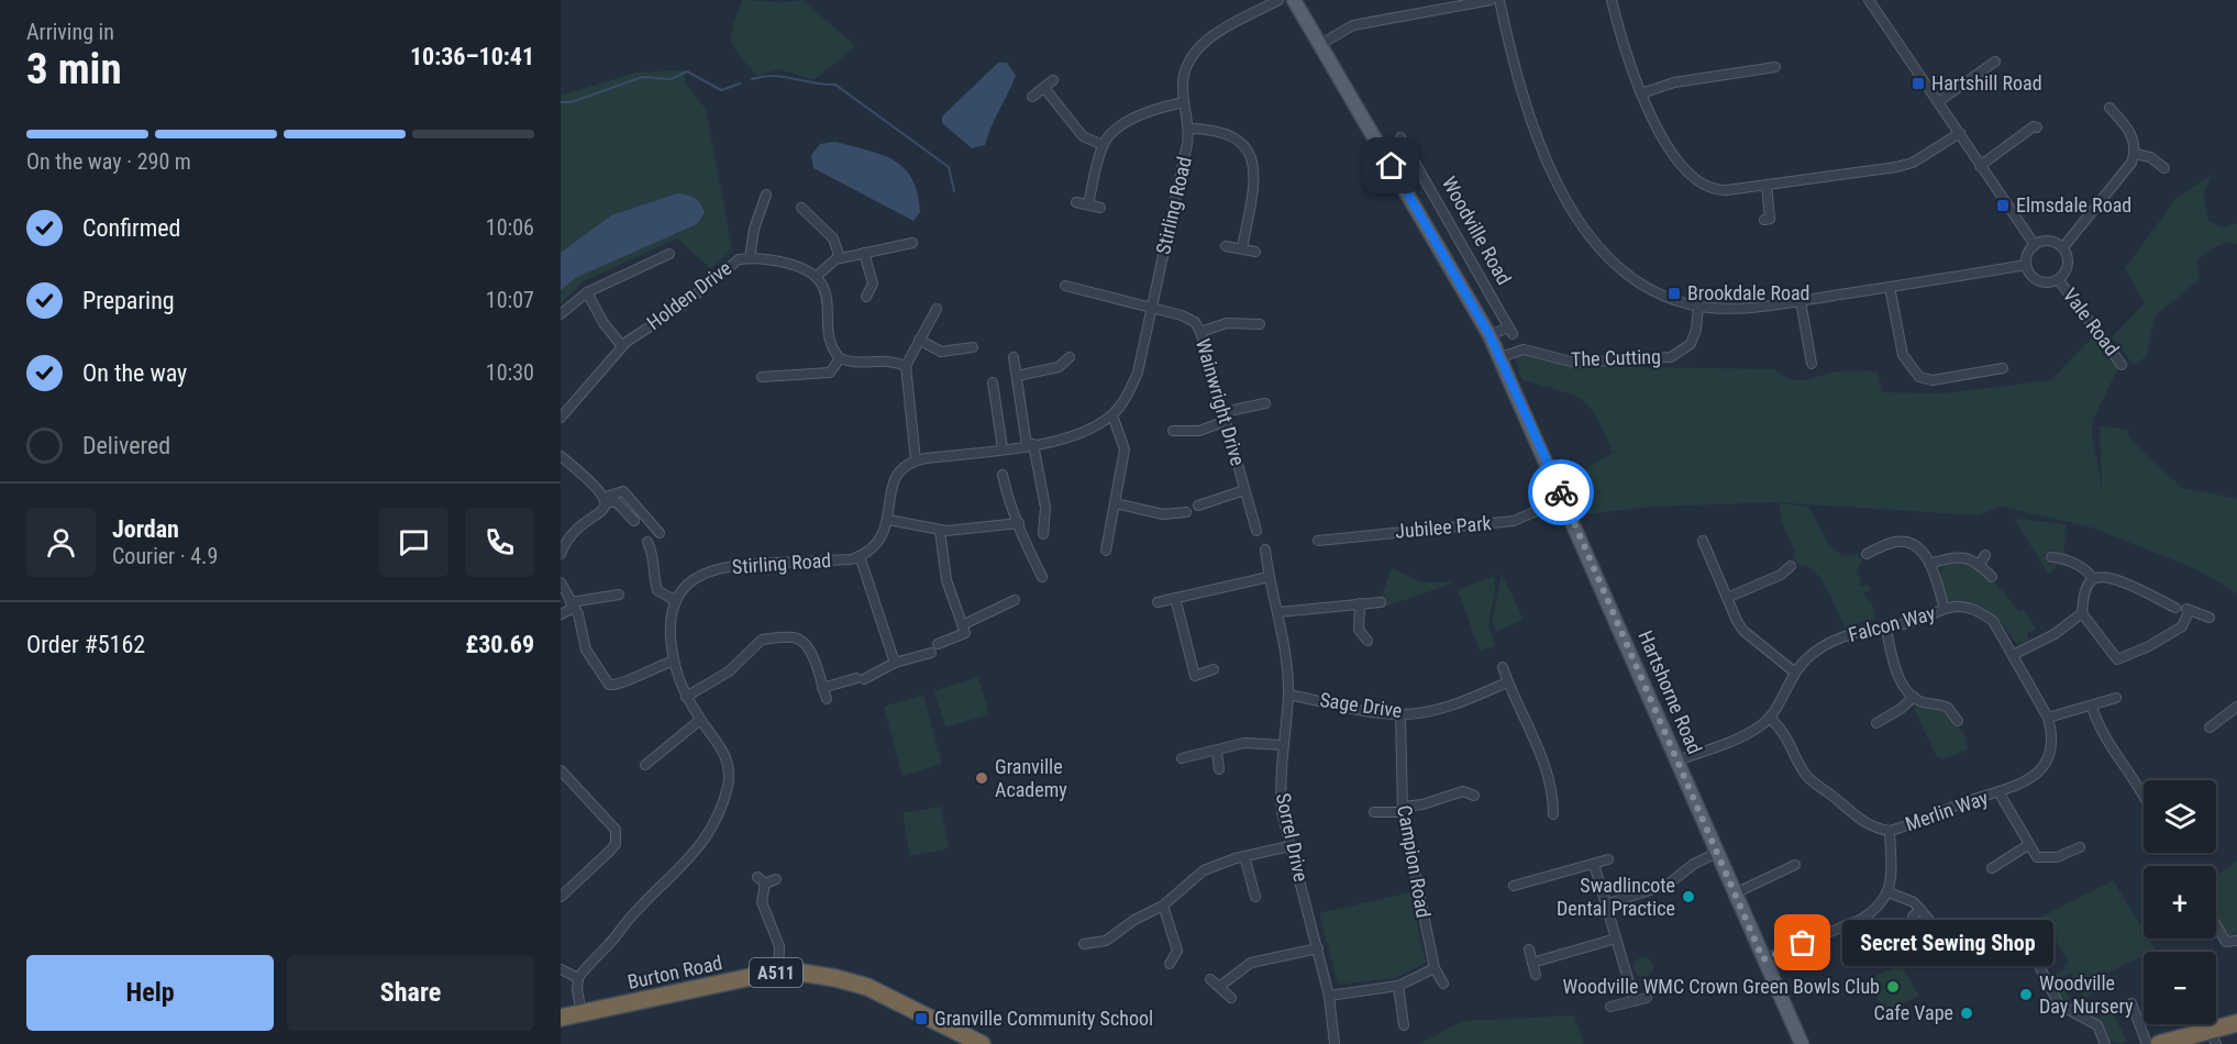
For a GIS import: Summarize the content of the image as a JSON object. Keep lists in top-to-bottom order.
{
  "streets": {
    "highway": ["Burton Road", "A511"],
    "main road": ["Woodville Road", "Hartshorne Road"],
    "street": [
      "Stirling Road",
      "Holden Drive",
      "Vale Road",
      "The Cutting",
      "Wainwright Drive",
      "Jubilee Park",
      "Falcon Way",
      "Sage Drive",
      "Merlin Way",
      "Sorrel Drive",
      "Campion Road"
    ]
  },
  "crossings": [
    ["Stirling Road", "Wainwright Drive"],
    ["Woodville Road", "The Cutting"],
    ["Woodville Road", "Hartshorne Road"],
    ["The Cutting", "Hartshorne Road"],
    ["Jubilee Park", "Hartshorne Road"],
    ["Falcon Way", "Hartshorne Road"],
    ["Falcon Way", "Merlin Way"],
    ["Sage Drive", "Sorrel Drive"],
    ["Sage Drive", "Campion Road"]
  ],
  "places": {
    "transit": [
      "Hartshill Road",
      "Elmsdale Road",
      "Brookdale Road",
      "Granville Community School"
    ],
    "other": [
      "Granville Academy",
      "Swadlincote Dental Practice",
      "Secret Sewing Shop",
      "Woodville WMC Crown Green Bowls Club",
      "Woodville Day Nursery",
      "Cafe Vape"
    ]
  },
  "page": {
    "heading": ["3 min", "Arriving in", "10:36–10:41"],
    "panel": [
      "Jordan",
      "Courier · 4.9",
      "Order #5162",
      "£30.69"
    ],
    "bar": "On the way · 290 m",
    "list": [
      ["Confirmed", "10:06"],
      ["Preparing", "10:07"],
      ["On the way", "10:30"],
      "Delivered"
    ],
    "map_buttons": ["+", "−"],
    "bubble": "Secret Sewing Shop",
    "buttons": ["Help", "Share"]
  }
}
